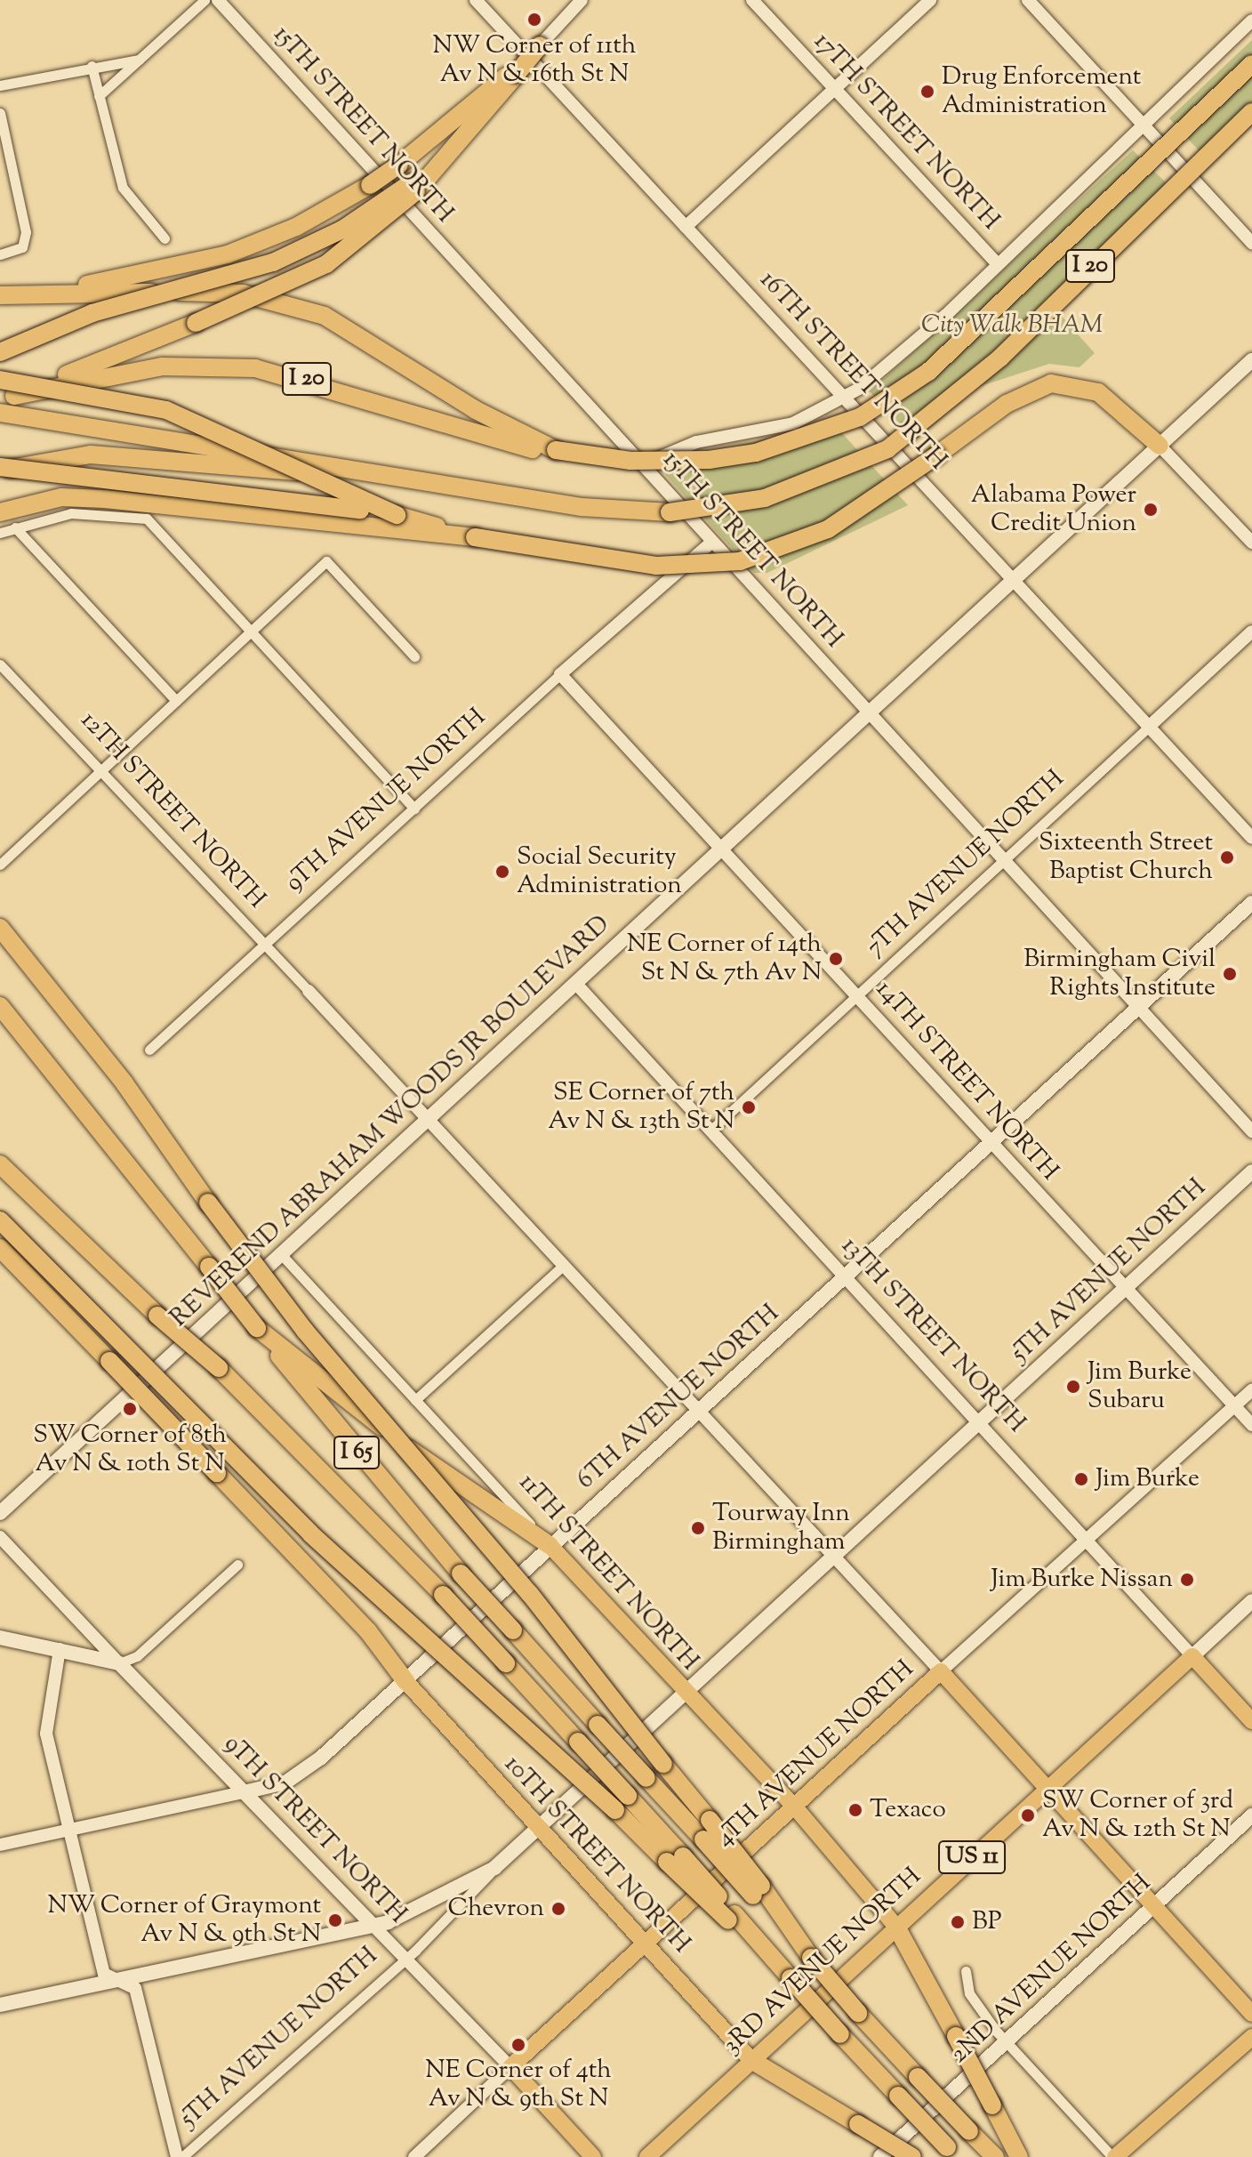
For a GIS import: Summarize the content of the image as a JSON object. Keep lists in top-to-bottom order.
{
  "streets": {
    "highway": ["I 20", "I 65"],
    "main road": [
      "REVEREND ABRAHAM WOODS JR BOULEVARD",
      "5TH AVENUE NORTH",
      "13TH STREET NORTH",
      "6TH AVENUE NORTH",
      "11TH STREET NORTH",
      "4TH AVENUE NORTH",
      "9TH STREET NORTH",
      "10TH STREET NORTH",
      "US 11",
      "3RD AVENUE NORTH",
      "2ND AVENUE NORTH"
    ],
    "street": [
      "15TH STREET NORTH",
      "17TH STREET NORTH",
      "16TH STREET NORTH",
      "9TH AVENUE NORTH",
      "12TH STREET NORTH",
      "7TH AVENUE NORTH",
      "14TH STREET NORTH"
    ]
  },
  "crossings": [
    ["15TH STREET NORTH", "7TH AVENUE NORTH"],
    ["15TH STREET NORTH", "REVEREND ABRAHAM WOODS JR BOULEVARD"],
    ["15TH STREET NORTH", "6TH AVENUE NORTH"],
    ["16TH STREET NORTH", "7TH AVENUE NORTH"],
    ["16TH STREET NORTH", "REVEREND ABRAHAM WOODS JR BOULEVARD"],
    ["9TH AVENUE NORTH", "12TH STREET NORTH"],
    ["9TH AVENUE NORTH", "14TH STREET NORTH"],
    ["7TH AVENUE NORTH", "14TH STREET NORTH"],
    ["7TH AVENUE NORTH", "13TH STREET NORTH"],
    ["14TH STREET NORTH", "REVEREND ABRAHAM WOODS JR BOULEVARD"],
    ["14TH STREET NORTH", "5TH AVENUE NORTH"],
    ["14TH STREET NORTH", "6TH AVENUE NORTH"],
    ["14TH STREET NORTH", "4TH AVENUE NORTH"],
    ["REVEREND ABRAHAM WOODS JR BOULEVARD", "13TH STREET NORTH"],
    ["REVEREND ABRAHAM WOODS JR BOULEVARD", "11TH STREET NORTH"],
    ["5TH AVENUE NORTH", "13TH STREET NORTH"],
    ["5TH AVENUE NORTH", "11TH STREET NORTH"],
    ["5TH AVENUE NORTH", "9TH STREET NORTH"],
    ["5TH AVENUE NORTH", "10TH STREET NORTH"],
    ["13TH STREET NORTH", "6TH AVENUE NORTH"],
    ["13TH STREET NORTH", "4TH AVENUE NORTH"],
    ["13TH STREET NORTH", "3RD AVENUE NORTH"],
    ["6TH AVENUE NORTH", "11TH STREET NORTH"],
    ["6TH AVENUE NORTH", "9TH STREET NORTH"],
    ["6TH AVENUE NORTH", "10TH STREET NORTH"],
    ["11TH STREET NORTH", "4TH AVENUE NORTH"],
    ["11TH STREET NORTH", "3RD AVENUE NORTH"],
    ["4TH AVENUE NORTH", "9TH STREET NORTH"],
    ["4TH AVENUE NORTH", "10TH STREET NORTH"],
    ["10TH STREET NORTH", "3RD AVENUE NORTH"]
  ],
  "parks": ["City Walk BHAM"],
  "places": [
    "NW Corner of 11th Av N & 16th St N",
    "Drug Enforcement Administration",
    "Alabama Power Credit Union",
    "Sixteenth Street Baptist Church",
    "Social Security Administration",
    "NE Corner of 14th St N & 7th Av N",
    "Birmingham Civil Rights Institute",
    "SE Corner of 7th Av N & 13th St N",
    "Jim Burke Subaru",
    "SW Corner of 8th Av N & 10th St N",
    "Jim Burke",
    "Tourway Inn Birmingham",
    "Jim Burke Nissan",
    "Texaco",
    "SW Corner of 3rd Av N & 12th St N",
    "Chevron",
    "NW Corner of Graymont Av N & 9th St N",
    "BP",
    "NE Corner of 4th Av N & 9th St N"
  ]
}
